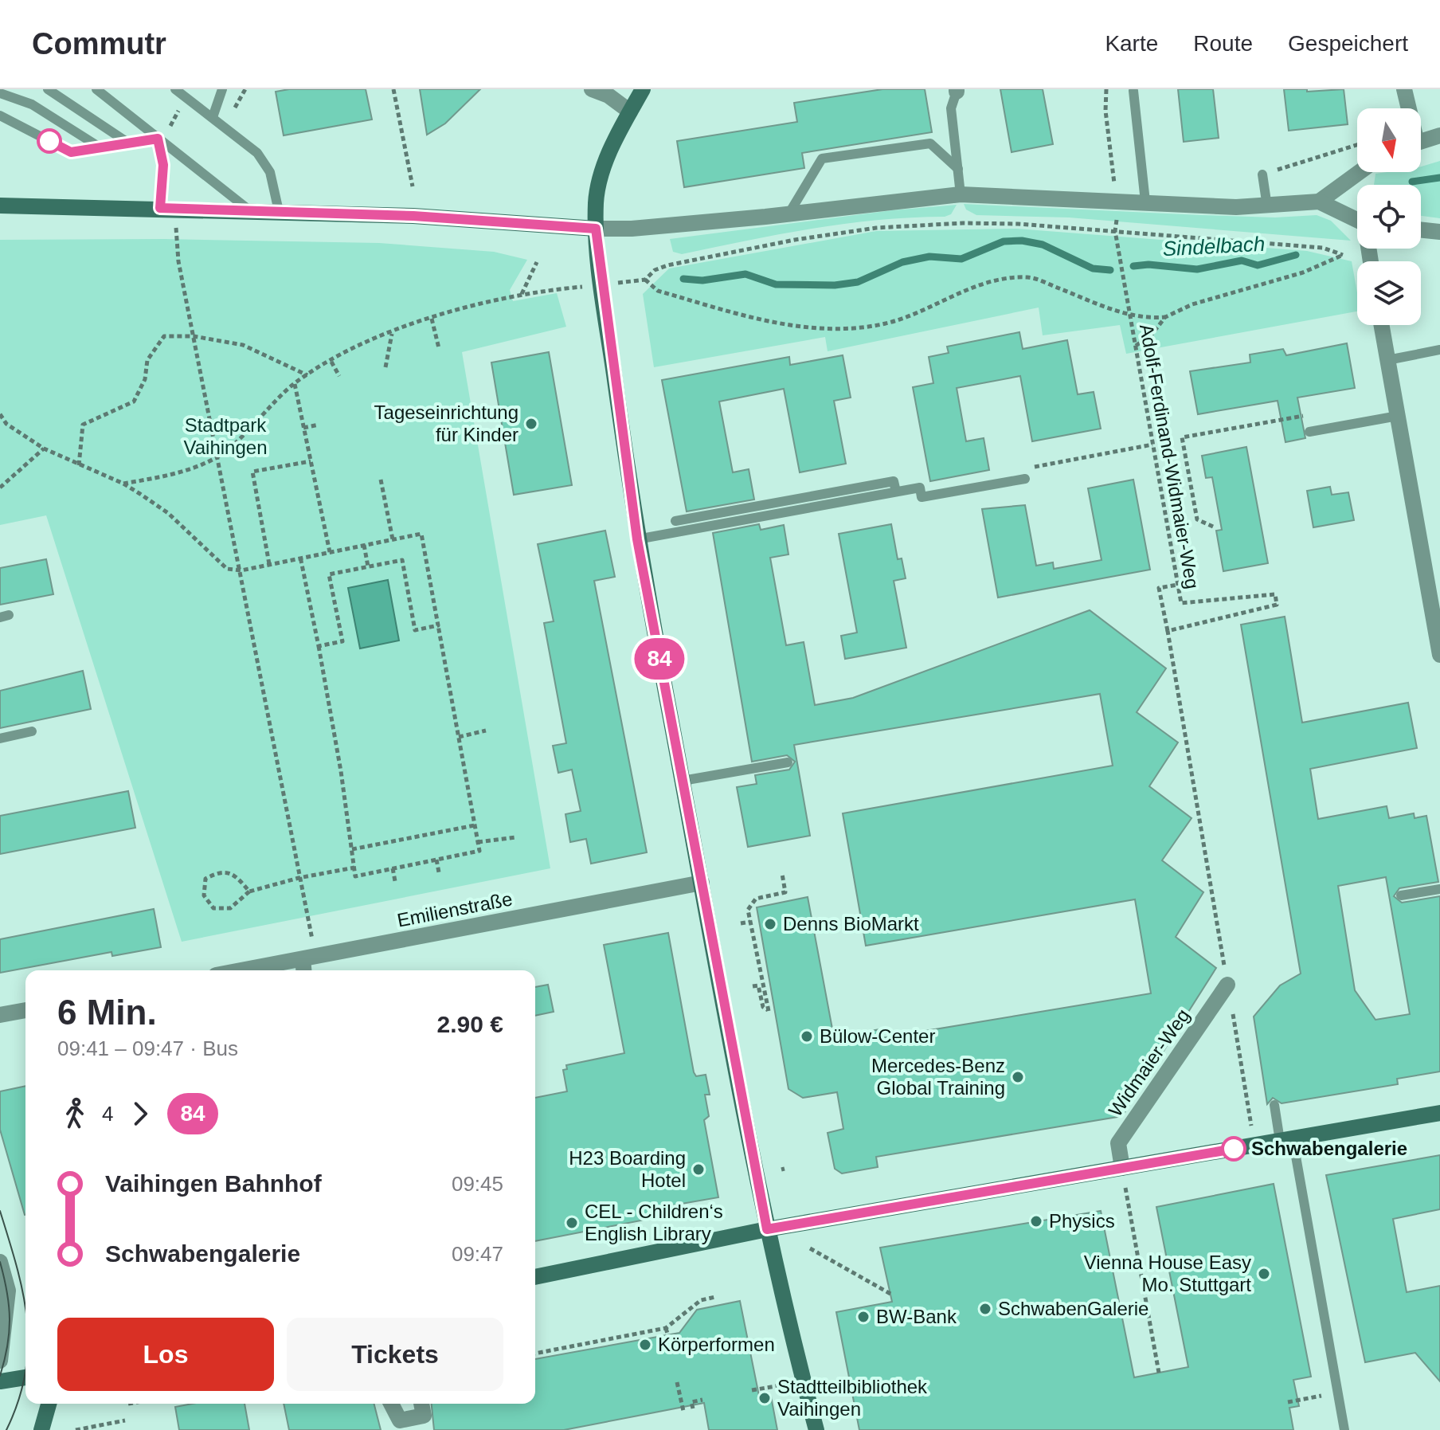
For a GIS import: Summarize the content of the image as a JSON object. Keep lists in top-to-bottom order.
{
  "streets": {
    "street": ["Emilienstraße", "Widmaier-Weg"],
    "path": ["Adolf-Ferdinand-Widmaier-Weg"]
  },
  "water": ["Sindelbach"],
  "parks": ["Stadtpark Vaihingen"],
  "places": [
    "Tageseinrichtung für Kinder",
    "Denns BioMarkt",
    "Bülow-Center",
    "Mercedes-Benz Global Training",
    "Schwabengalerie",
    "H23 Boarding Hotel",
    "Physics",
    "CEL - Children‘s English Library",
    "Vienna House Easy Mo. Stuttgart",
    "SchwabenGalerie",
    "BW-Bank",
    "Körperformen",
    "Stadtteilbibliothek Vaihingen"
  ],
  "lines": ["bus line 84"],
  "north": "bottom",
  "page": {
    "header": "Commutr",
    "nav": ["Karte", "Route", "Gespeichert"],
    "on_map": "84",
    "heading": ["6 Min.", "09:41 – 09:47 · Bus", "2.90 €"],
    "legs": ["4", "84"],
    "list": [
      {
        "name": "Vaihingen Bahnhof",
        "value": "09:45"
      },
      {
        "name": "Schwabengalerie",
        "value": "09:47"
      }
    ],
    "buttons": ["Los", "Tickets"]
  }
}
